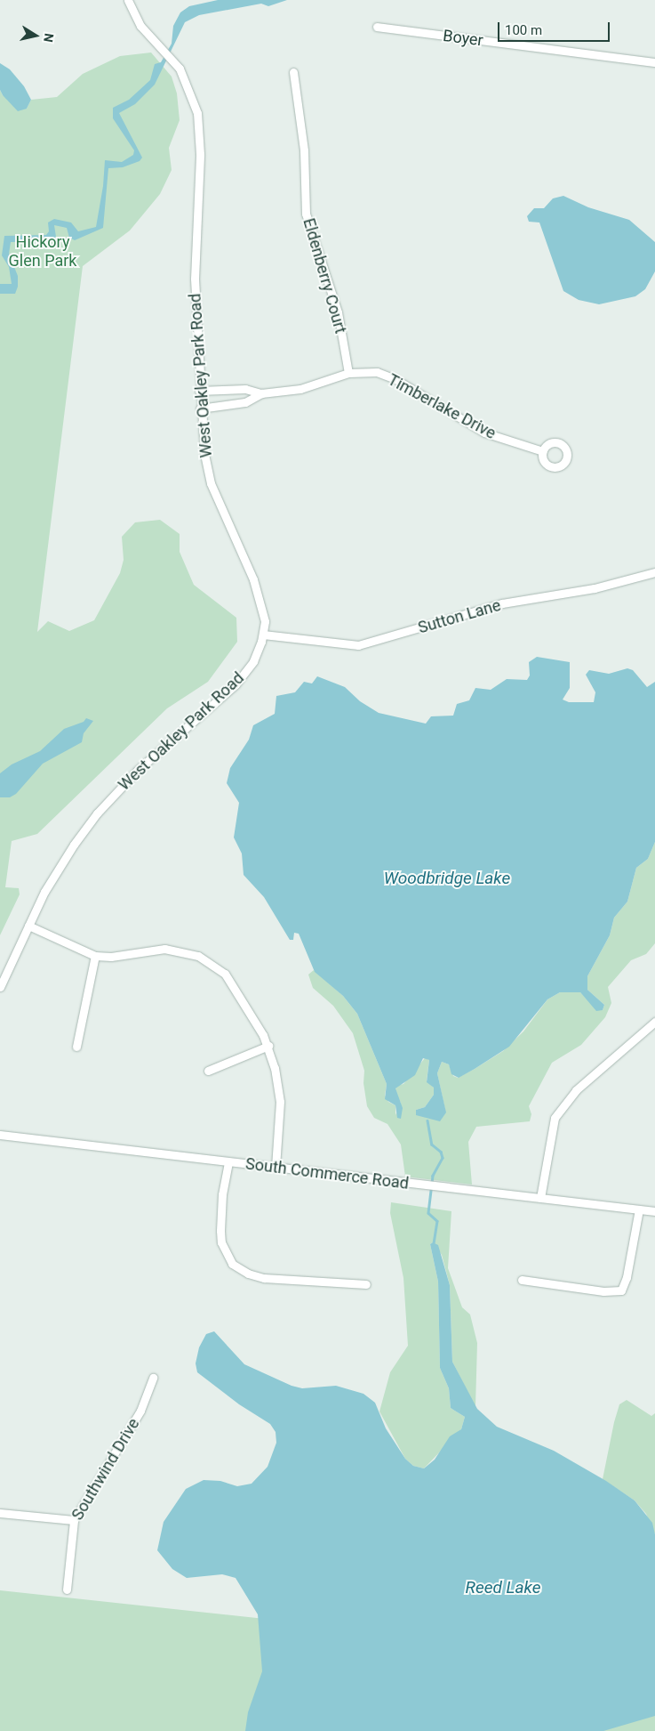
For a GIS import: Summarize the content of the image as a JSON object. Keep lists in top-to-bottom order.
{
  "streets": {
    "street": [
      "Boyer",
      "Eldenberry Court",
      "West Oakley Park Road",
      "Timberlake Drive",
      "Sutton Lane",
      "South Commerce Road",
      "Southwind Drive"
    ]
  },
  "crossings": [
    ["Eldenberry Court", "Timberlake Drive"],
    ["West Oakley Park Road", "Timberlake Drive"],
    ["West Oakley Park Road", "Sutton Lane"]
  ],
  "water": ["Woodbridge Lake", "Reed Lake"],
  "parks": ["Hickory Glen Park"],
  "scale_bar": "100 m",
  "north": "right"
}
